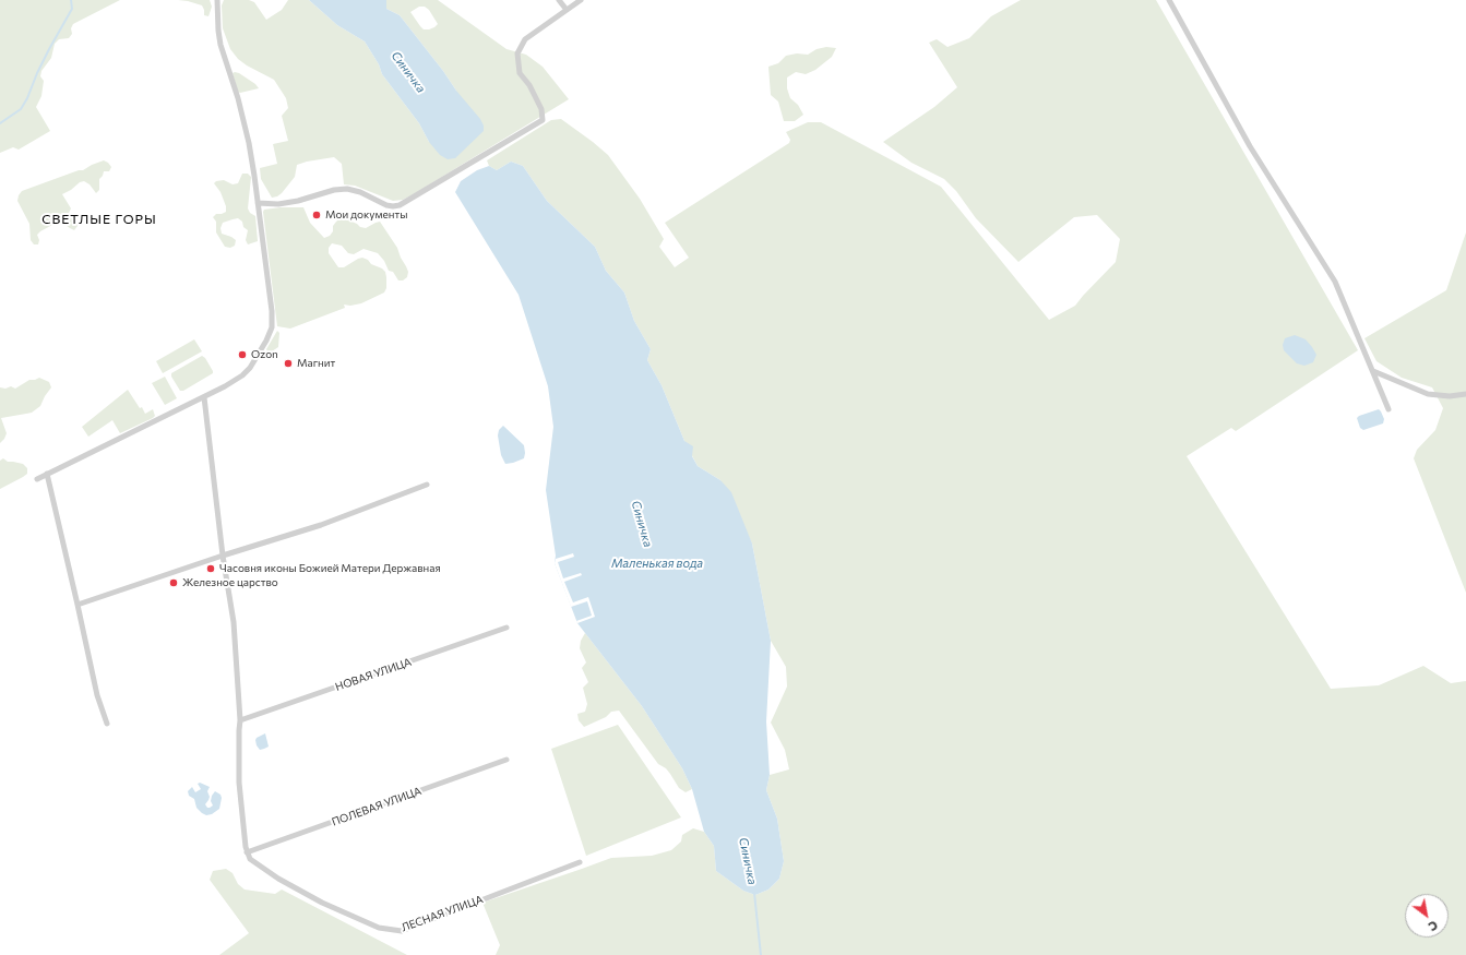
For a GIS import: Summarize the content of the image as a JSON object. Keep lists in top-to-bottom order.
{
  "streets": {
    "street": ["НОВАЯ УЛИЦА", "ПОЛЕВАЯ УЛИЦА", "ЛЕСНАЯ УЛИЦА"]
  },
  "crossings": [
    ["ПОЛЕВАЯ УЛИЦА", "ЛЕСНАЯ УЛИЦА"]
  ],
  "districts": ["СВЕТЛЫЕ ГОРЫ"],
  "water": ["Синичка", "Маленькая вода"],
  "places": [
    "Мои документы",
    "Ozon",
    "Магнит",
    "Часовня иконы Божией Матери Державная",
    "Железное царство"
  ],
  "north": "bottom right"
}
